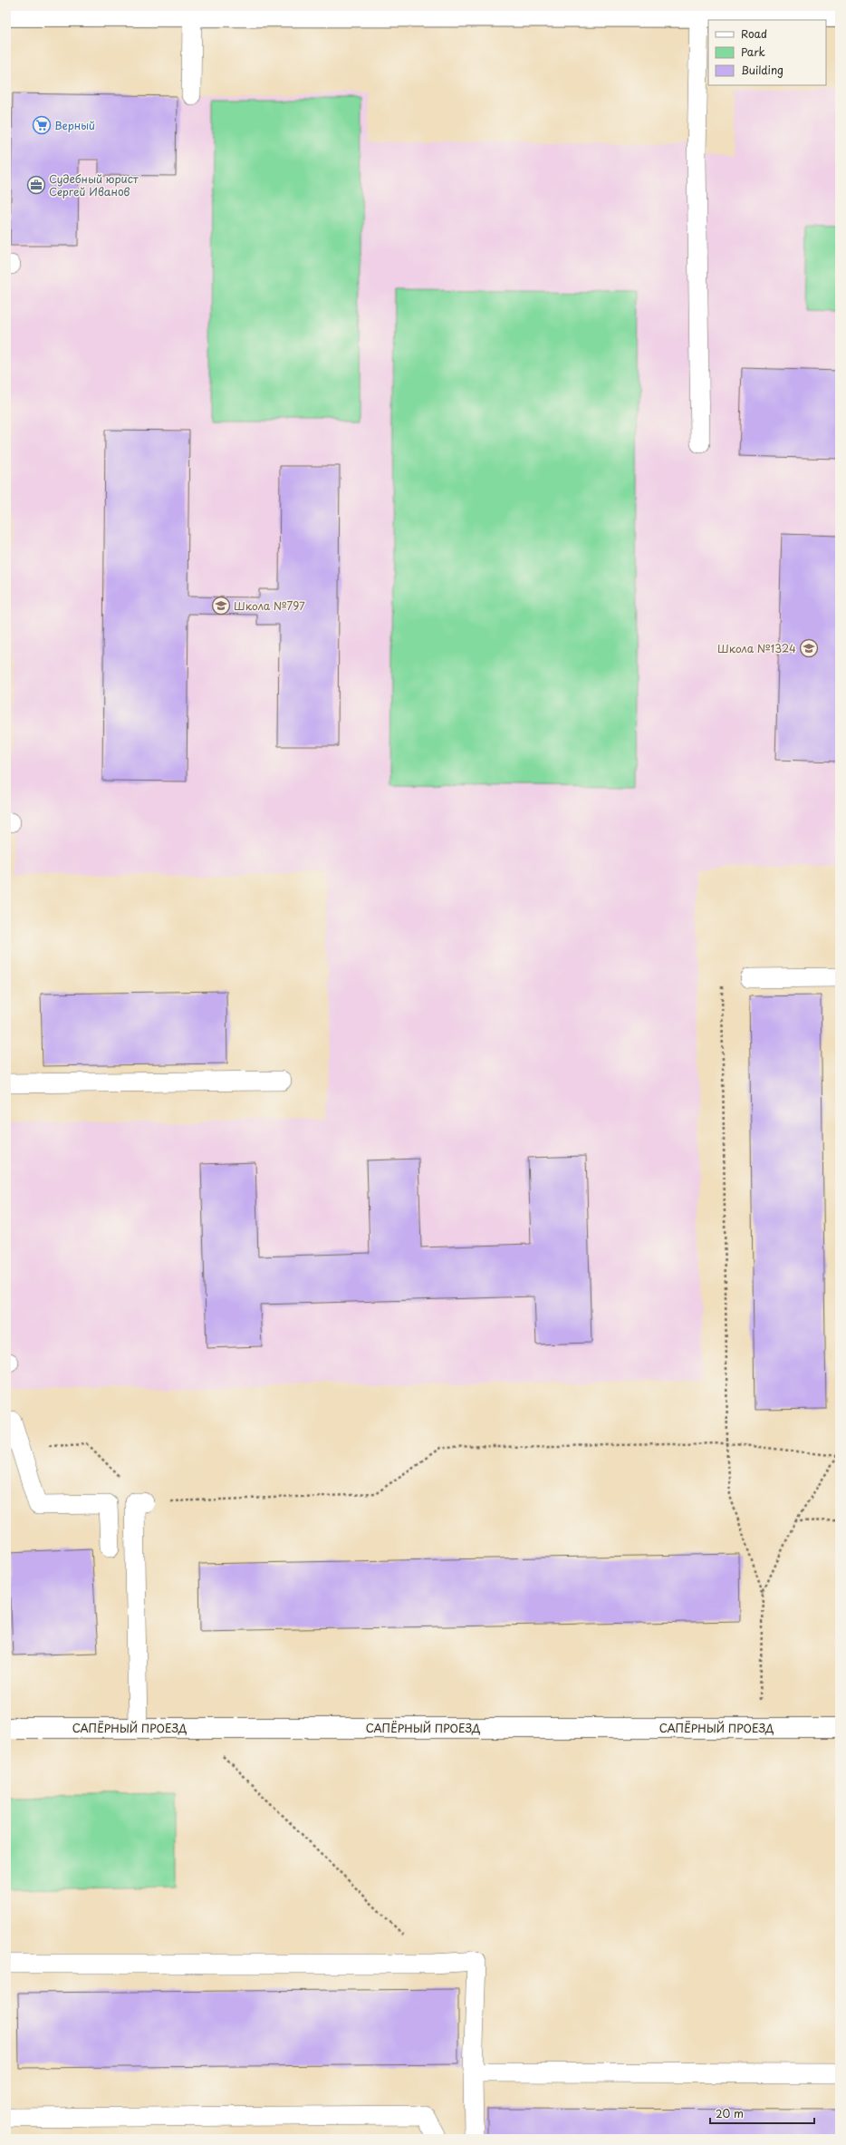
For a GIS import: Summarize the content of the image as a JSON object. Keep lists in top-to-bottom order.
{
  "streets": {
    "street": ["САПЁРНЫЙ ПРОЕЗД"]
  },
  "places": {
    "supermarket": ["Верный"],
    "office": ["Судебный юрист Сергей Иванов"],
    "school or university": ["Школа №797", "Школа №1324"]
  },
  "legend": ["Road", "Park", "Building"],
  "scale_bar": "20 m"
}
